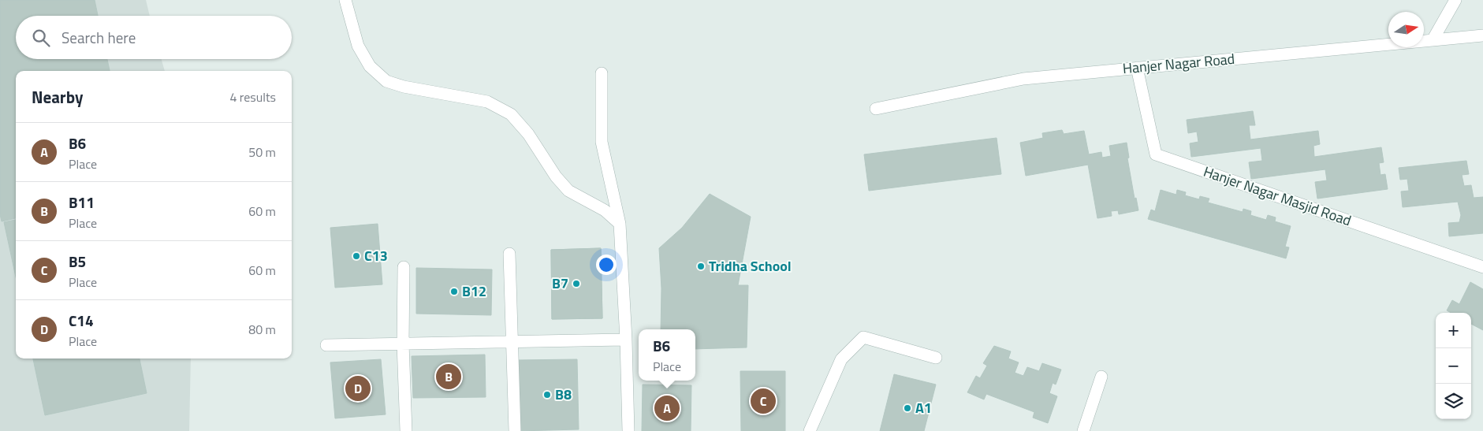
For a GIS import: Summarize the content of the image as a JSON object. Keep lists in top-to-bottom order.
{
  "streets": {
    "street": ["Hanjer Nagar Road", "Hanjer Nagar Masjid Road"]
  },
  "crossings": [
    ["Hanjer Nagar Road", "Hanjer Nagar Masjid Road"]
  ],
  "places": [
    "C13",
    "Tridha School",
    "B7",
    "B12",
    "B8",
    "A1"
  ],
  "north": "right",
  "page": {
    "search": "Search here",
    "heading": ["Nearby", "4 results"],
    "list": [
      {
        "mark": "A",
        "name": "B6",
        "note": "Place",
        "value": "50 m"
      },
      {
        "mark": "B",
        "name": "B11",
        "note": "Place",
        "value": "60 m"
      },
      {
        "mark": "C",
        "name": "B5",
        "note": "Place",
        "value": "60 m"
      },
      {
        "mark": "D",
        "name": "C14",
        "note": "Place",
        "value": "80 m"
      }
    ],
    "map_buttons": ["+", "−"],
    "popup": ["B6", "Place"],
    "pins": [
      "B",
      "D",
      "C",
      "A"
    ]
  }
}
